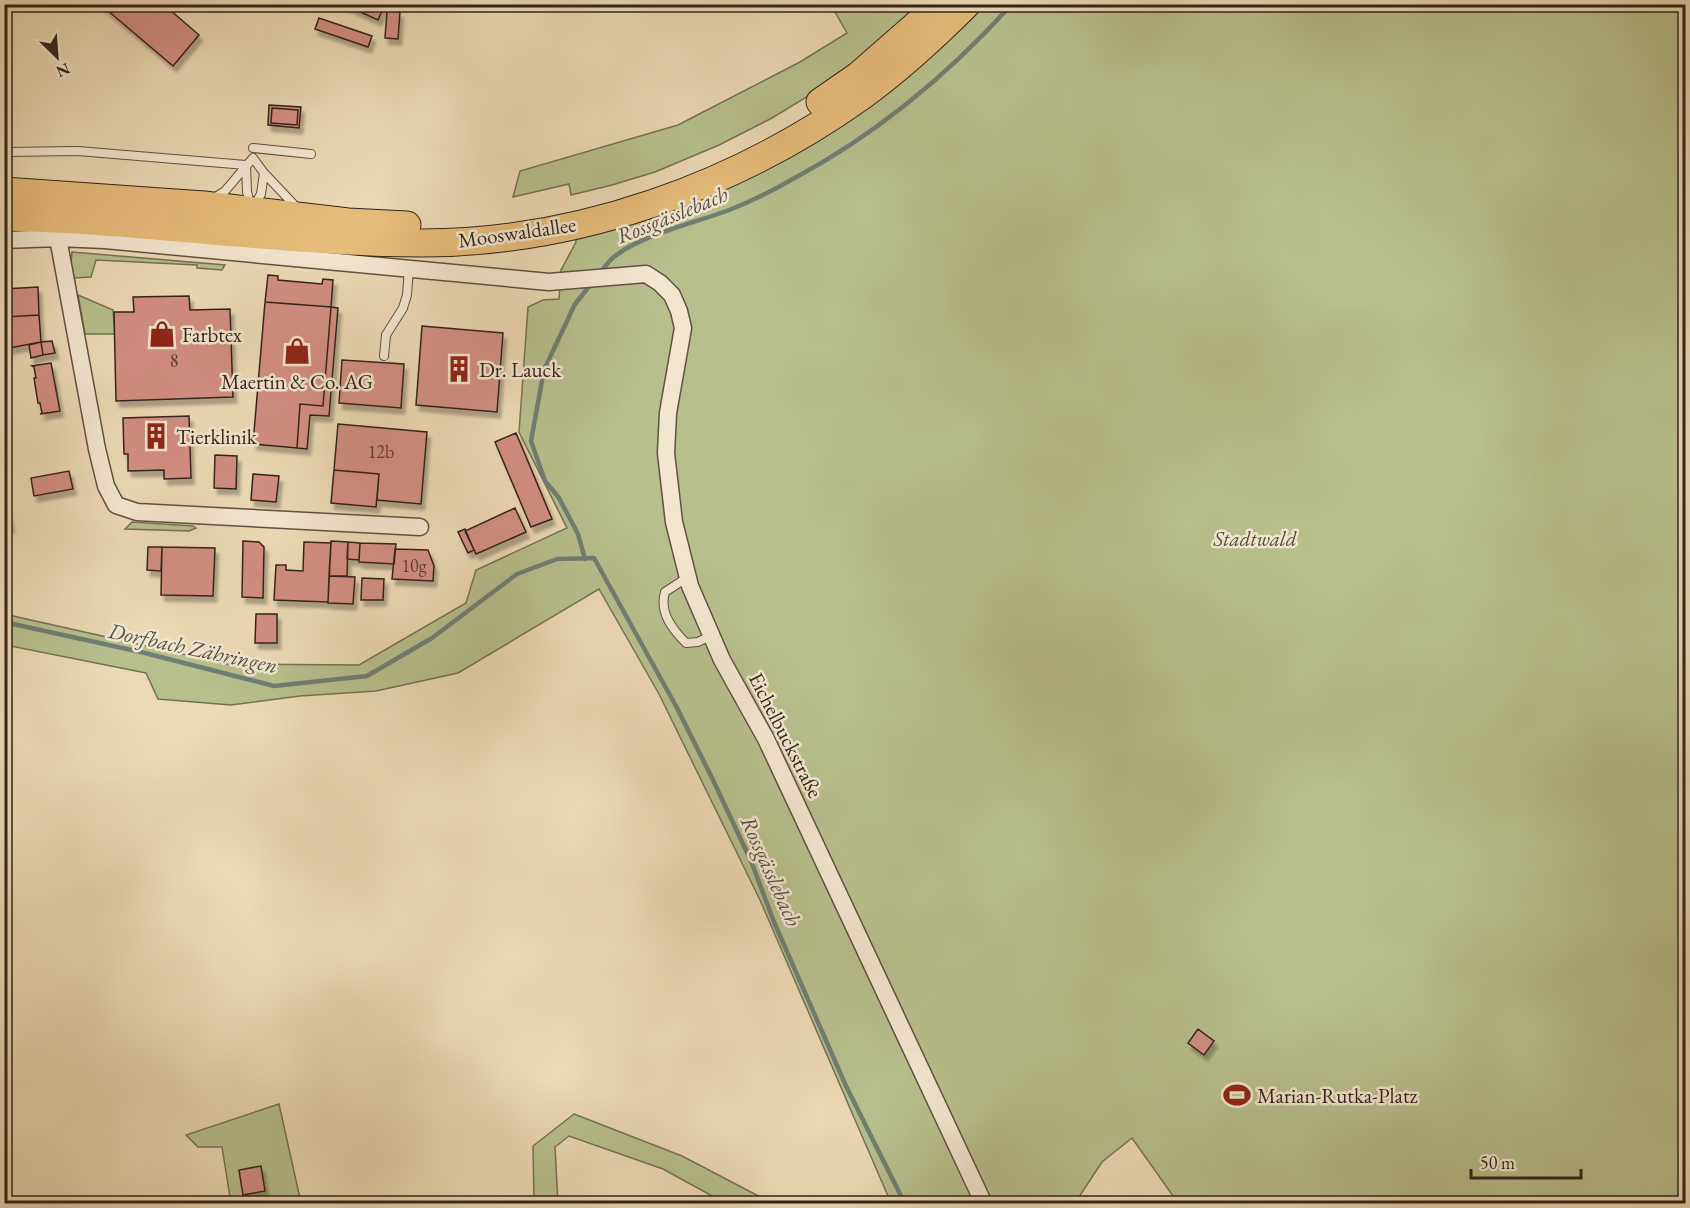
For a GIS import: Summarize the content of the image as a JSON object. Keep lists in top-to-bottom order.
{
  "streets": {
    "main road": ["Mooswaldallee"],
    "street": ["Eichelbuckstraße"]
  },
  "crossings": [
    ["Mooswaldallee", "Eichelbuckstraße"]
  ],
  "water": ["Rossgässlebach", "Dorfbach Zähringen"],
  "parks": ["Stadtwald"],
  "places": {
    "shop": ["Farbtex", "Maertin & Co. AG"],
    "building": ["Dr. Lauck", "Tierklinik"],
    "sports": ["Marian-Rutka-Platz"]
  },
  "house_numbers": ["8", "12b", "10g"],
  "scale_bar": "50 m",
  "north": "bottom right"
}
